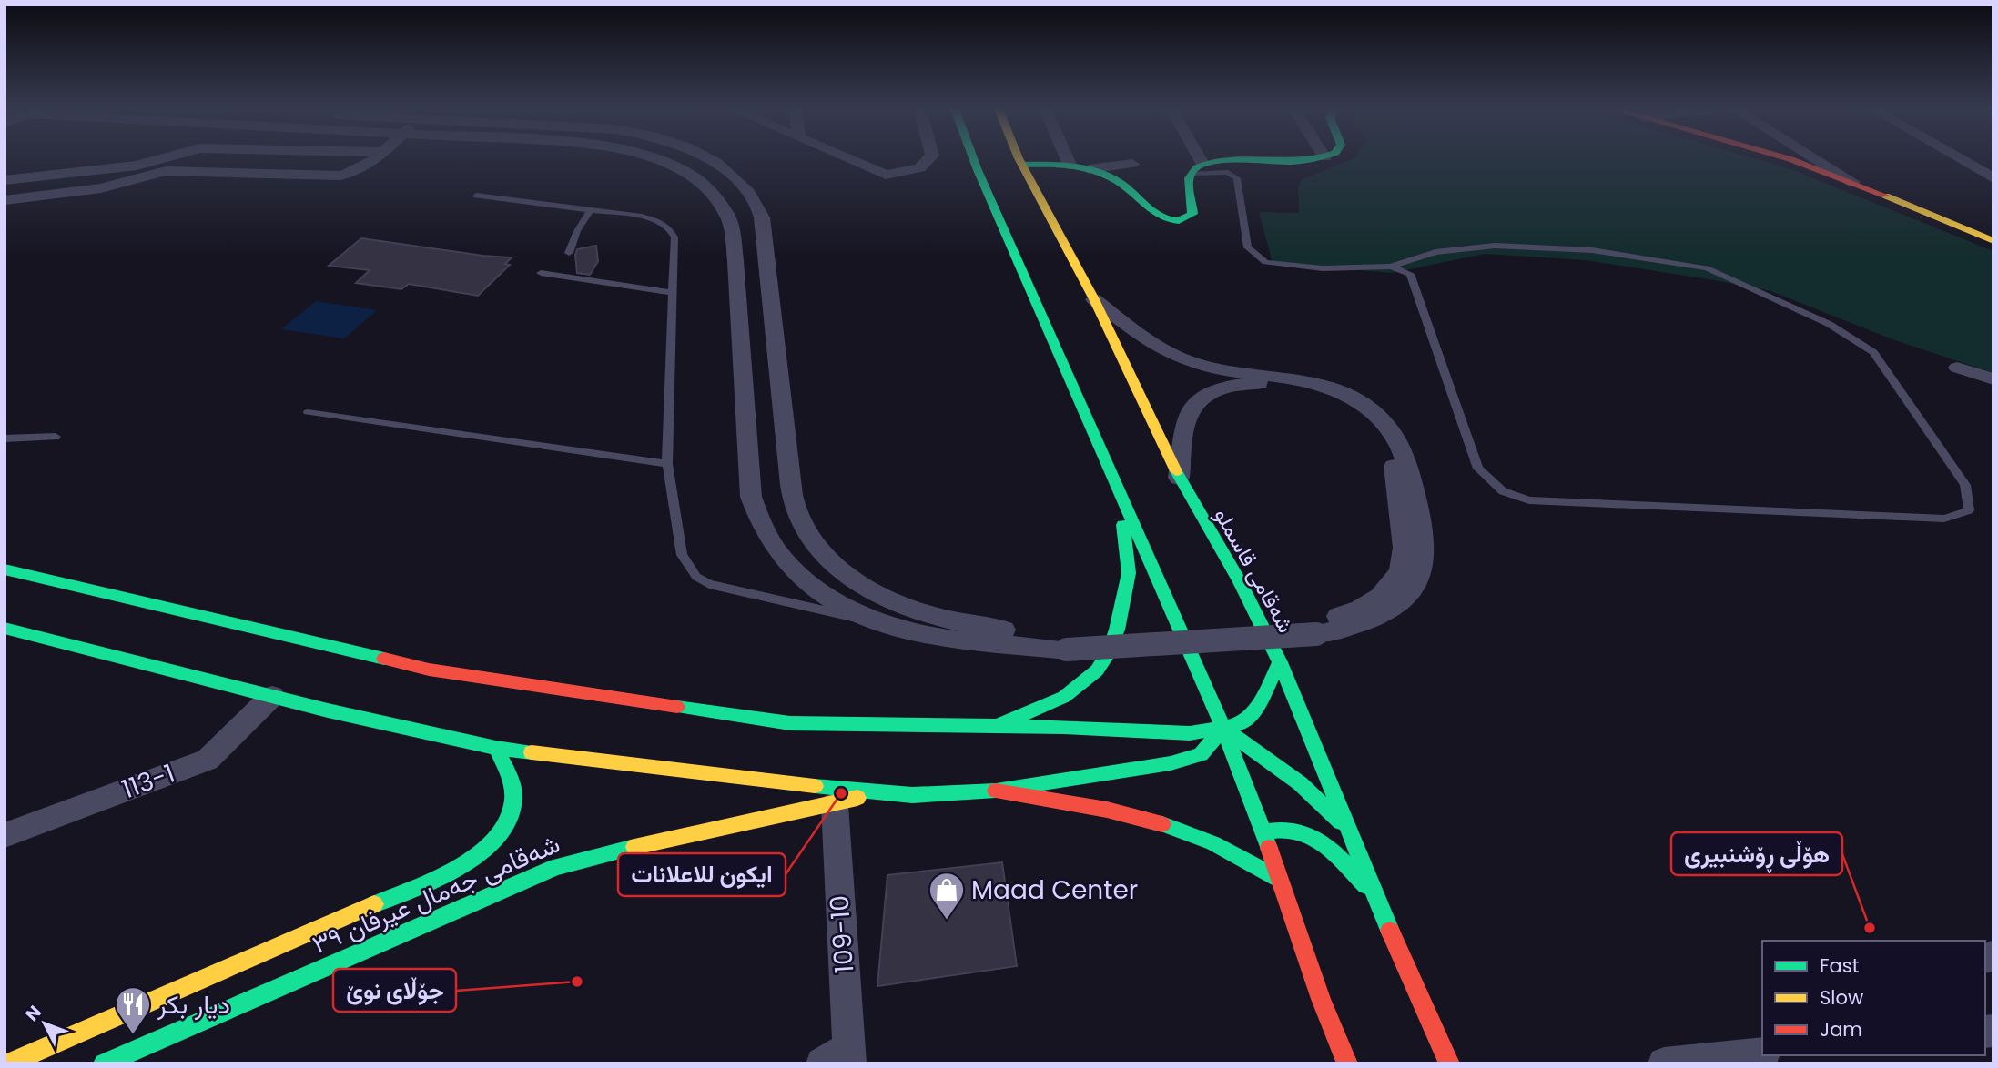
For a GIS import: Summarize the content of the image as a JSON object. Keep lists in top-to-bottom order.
{
  "streets": {
    "main road": ["شەقامی قاسملو", "شەقامی جەمال عیرفان ٣٩"],
    "street": ["113-1", "109-10"]
  },
  "crossings": [
    ["شەقامی جەمال عیرفان ٣٩", "109-10"]
  ],
  "places": {
    "other": ["ايكون للاعلانات", "هۆڵی ڕۆشنبیری", "جۆڵای نوێ"],
    "shop": ["Maad Center"],
    "restaurant": ["ديار بكر"]
  },
  "legend": ["Fast", "Slow", "Jam"],
  "north": "top left"
}
